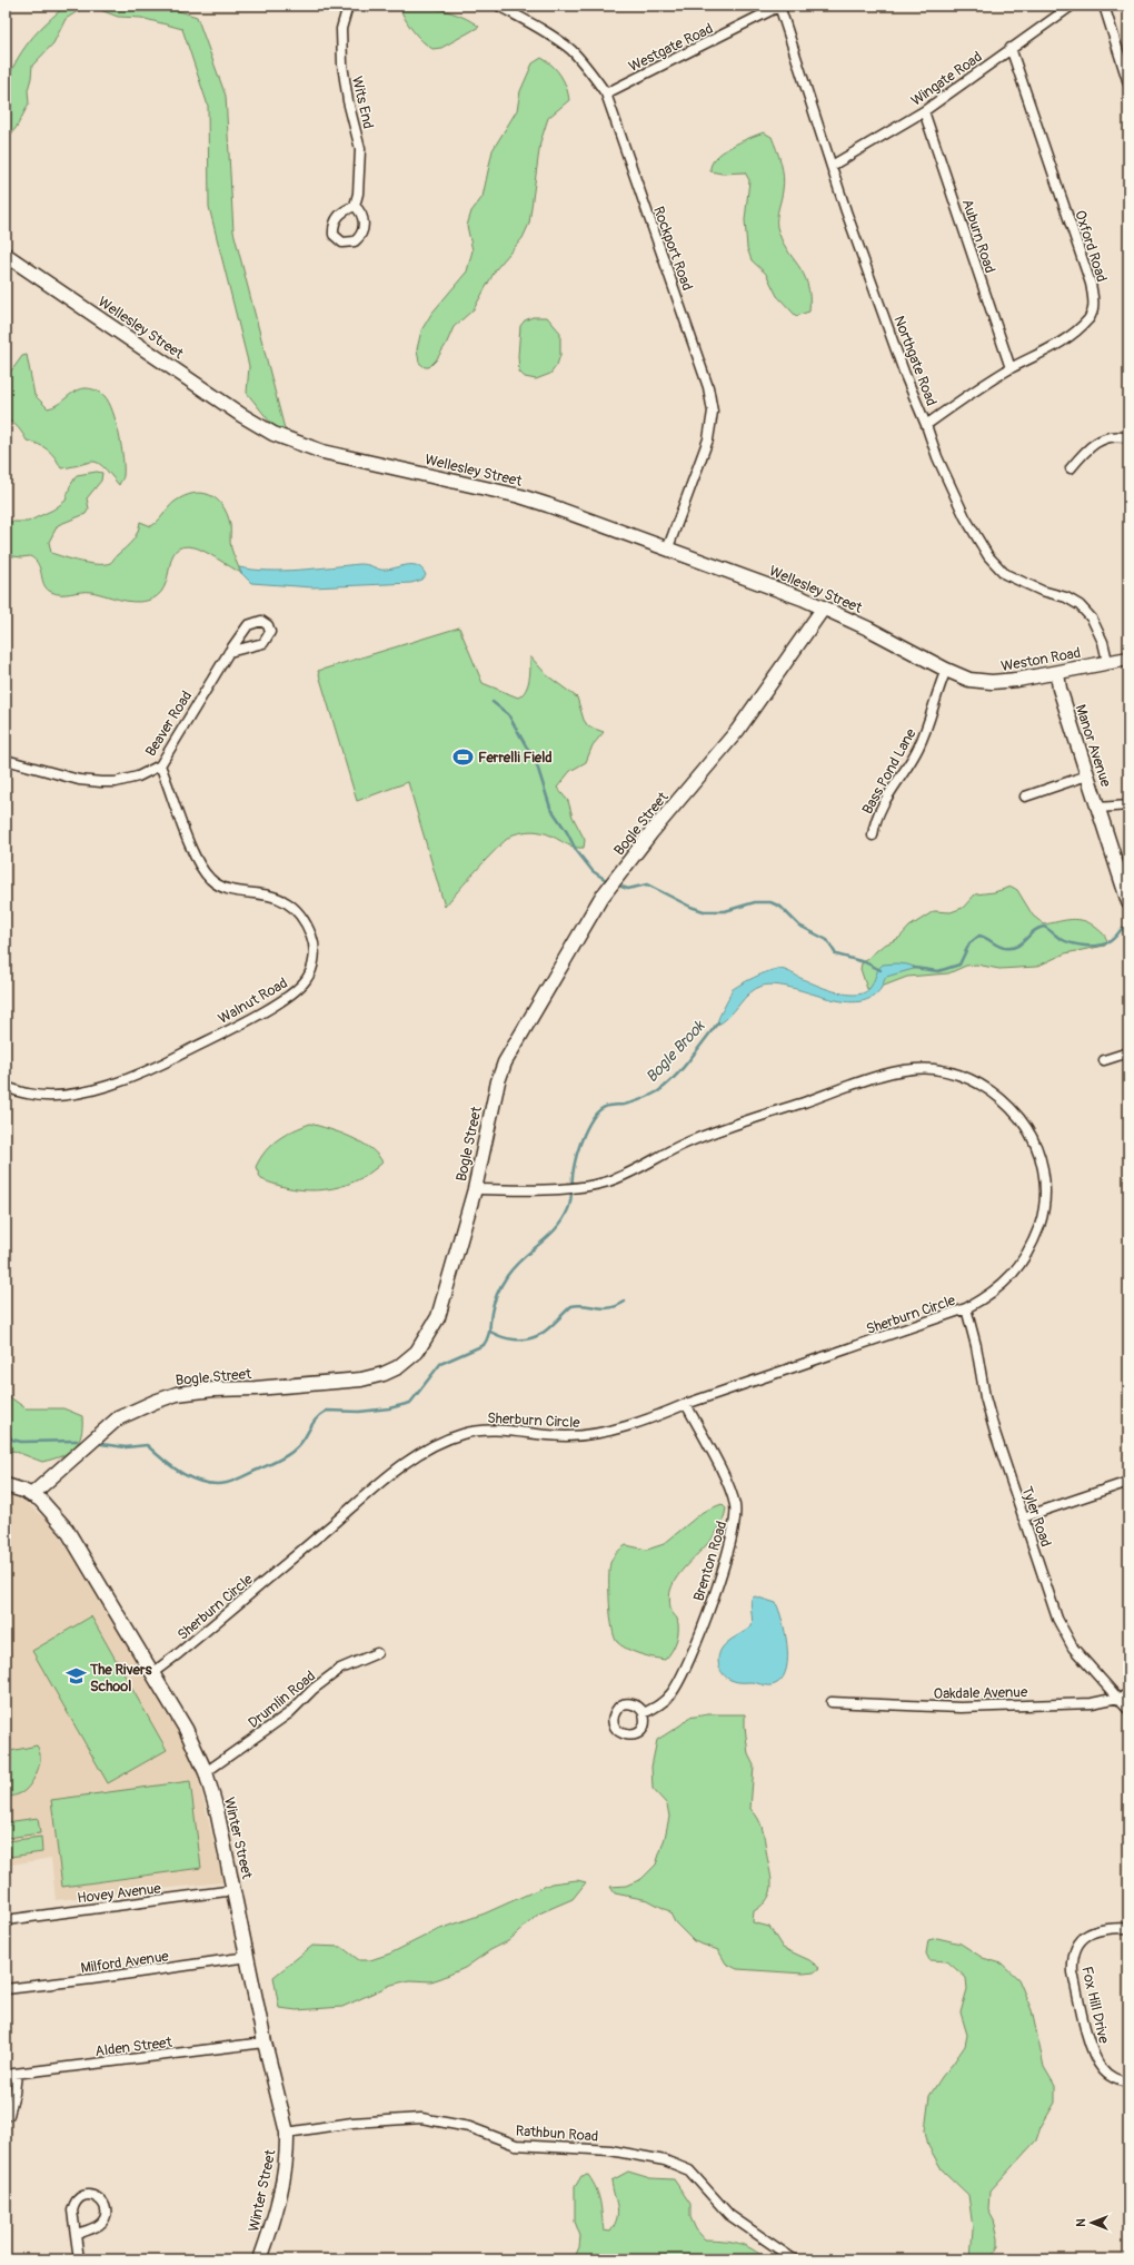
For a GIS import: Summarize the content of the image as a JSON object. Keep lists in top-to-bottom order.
{
  "streets": {
    "street": [
      "Westgate Road",
      "Wingate Road",
      "Wits End",
      "Auburn Road",
      "Oxford Road",
      "Rockport Road",
      "Wellesley Street",
      "Northgate Road",
      "Weston Road",
      "Beaver Road",
      "Manor Avenue",
      "Bass Pond Lane",
      "Bogle Street",
      "Walnut Road",
      "Sherburn Circle",
      "Tyler Road",
      "Brenton Road",
      "Oakdale Avenue",
      "Drumlin Road",
      "Winter Street",
      "Hovey Avenue",
      "Milford Avenue",
      "Fox Hill Drive",
      "Alden Street",
      "Rathbun Road"
    ]
  },
  "crossings": [
    ["Westgate Road", "Rockport Road"],
    ["Westgate Road", "Northgate Road"],
    ["Wingate Road", "Auburn Road"],
    ["Wingate Road", "Oxford Road"],
    ["Wingate Road", "Northgate Road"],
    ["Auburn Road", "Oxford Road"],
    ["Oxford Road", "Northgate Road"],
    ["Rockport Road", "Wellesley Street"],
    ["Wellesley Street", "Weston Road"],
    ["Wellesley Street", "Bass Pond Lane"],
    ["Wellesley Street", "Bogle Street"],
    ["Northgate Road", "Weston Road"],
    ["Weston Road", "Manor Avenue"],
    ["Weston Road", "Bass Pond Lane"],
    ["Beaver Road", "Walnut Road"],
    ["Bogle Street", "Sherburn Circle"],
    ["Bogle Street", "Winter Street"],
    ["Sherburn Circle", "Tyler Road"],
    ["Sherburn Circle", "Brenton Road"],
    ["Sherburn Circle", "Winter Street"],
    ["Tyler Road", "Oakdale Avenue"],
    ["Drumlin Road", "Winter Street"],
    ["Winter Street", "Hovey Avenue"],
    ["Winter Street", "Milford Avenue"],
    ["Winter Street", "Alden Street"],
    ["Winter Street", "Rathbun Road"]
  ],
  "water": ["Bogle Brook"],
  "places": {
    "sports": ["Ferrelli Field"],
    "school or university": ["The Rivers School"]
  },
  "north": "left"
}
